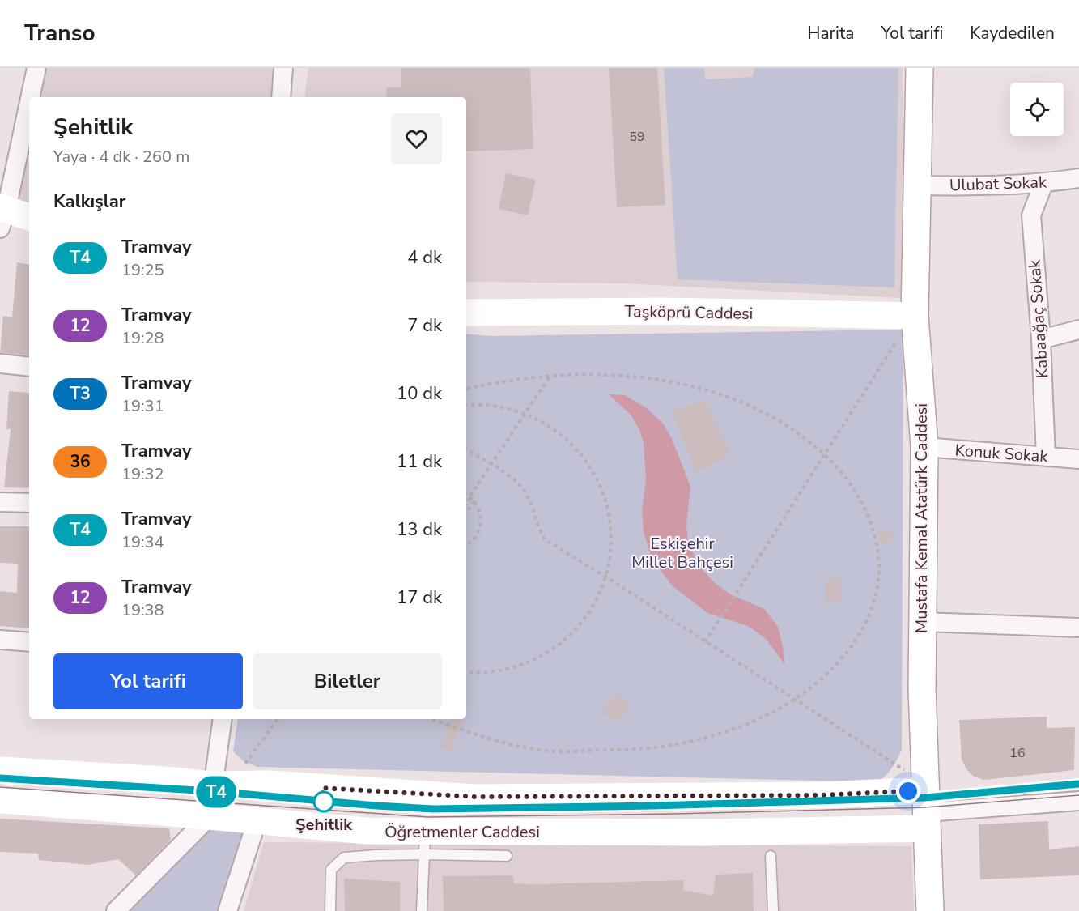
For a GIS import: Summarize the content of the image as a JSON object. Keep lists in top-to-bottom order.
{
  "streets": {
    "main road": ["Taşköprü Caddesi", "Mustafa Kemal Atatürk Caddesi", "Öğretmenler Caddesi"],
    "street": ["Ulubat Sokak", "Kabaağaç Sokak", "Konuk Sokak"]
  },
  "crossings": [
    ["Ulubat Sokak", "Kabaağaç Sokak"],
    ["Ulubat Sokak", "Mustafa Kemal Atatürk Caddesi"],
    ["Taşköprü Caddesi", "Mustafa Kemal Atatürk Caddesi"],
    ["Kabaağaç Sokak", "Konuk Sokak"],
    ["Konuk Sokak", "Mustafa Kemal Atatürk Caddesi"],
    ["Mustafa Kemal Atatürk Caddesi", "Öğretmenler Caddesi"]
  ],
  "parks": ["Eskişehir Millet Bahçesi"],
  "places": ["Şehitlik"],
  "lines": ["tram line T4"],
  "house_numbers": ["59", "16"],
  "page": {
    "header": "Transo",
    "nav": ["Harita", "Yol tarifi", "Kaydedilen"],
    "on_map": "T4",
    "heading": [
      ["Şehitlik", "Yaya · 4 dk · 260 m"],
      "Kalkışlar"
    ],
    "list": [
      {
        "mark": "T4",
        "name": "Tramvay",
        "note": "19:25",
        "value": "4 dk"
      },
      {
        "mark": "12",
        "name": "Tramvay",
        "note": "19:28",
        "value": "7 dk"
      },
      {
        "mark": "T3",
        "name": "Tramvay",
        "note": "19:31",
        "value": "10 dk"
      },
      {
        "mark": "36",
        "name": "Tramvay",
        "note": "19:32",
        "value": "11 dk"
      },
      {
        "mark": "T4",
        "name": "Tramvay",
        "note": "19:34",
        "value": "13 dk"
      },
      {
        "mark": "12",
        "name": "Tramvay",
        "note": "19:38",
        "value": "17 dk"
      }
    ],
    "buttons": ["Yol tarifi", "Biletler"]
  }
}
